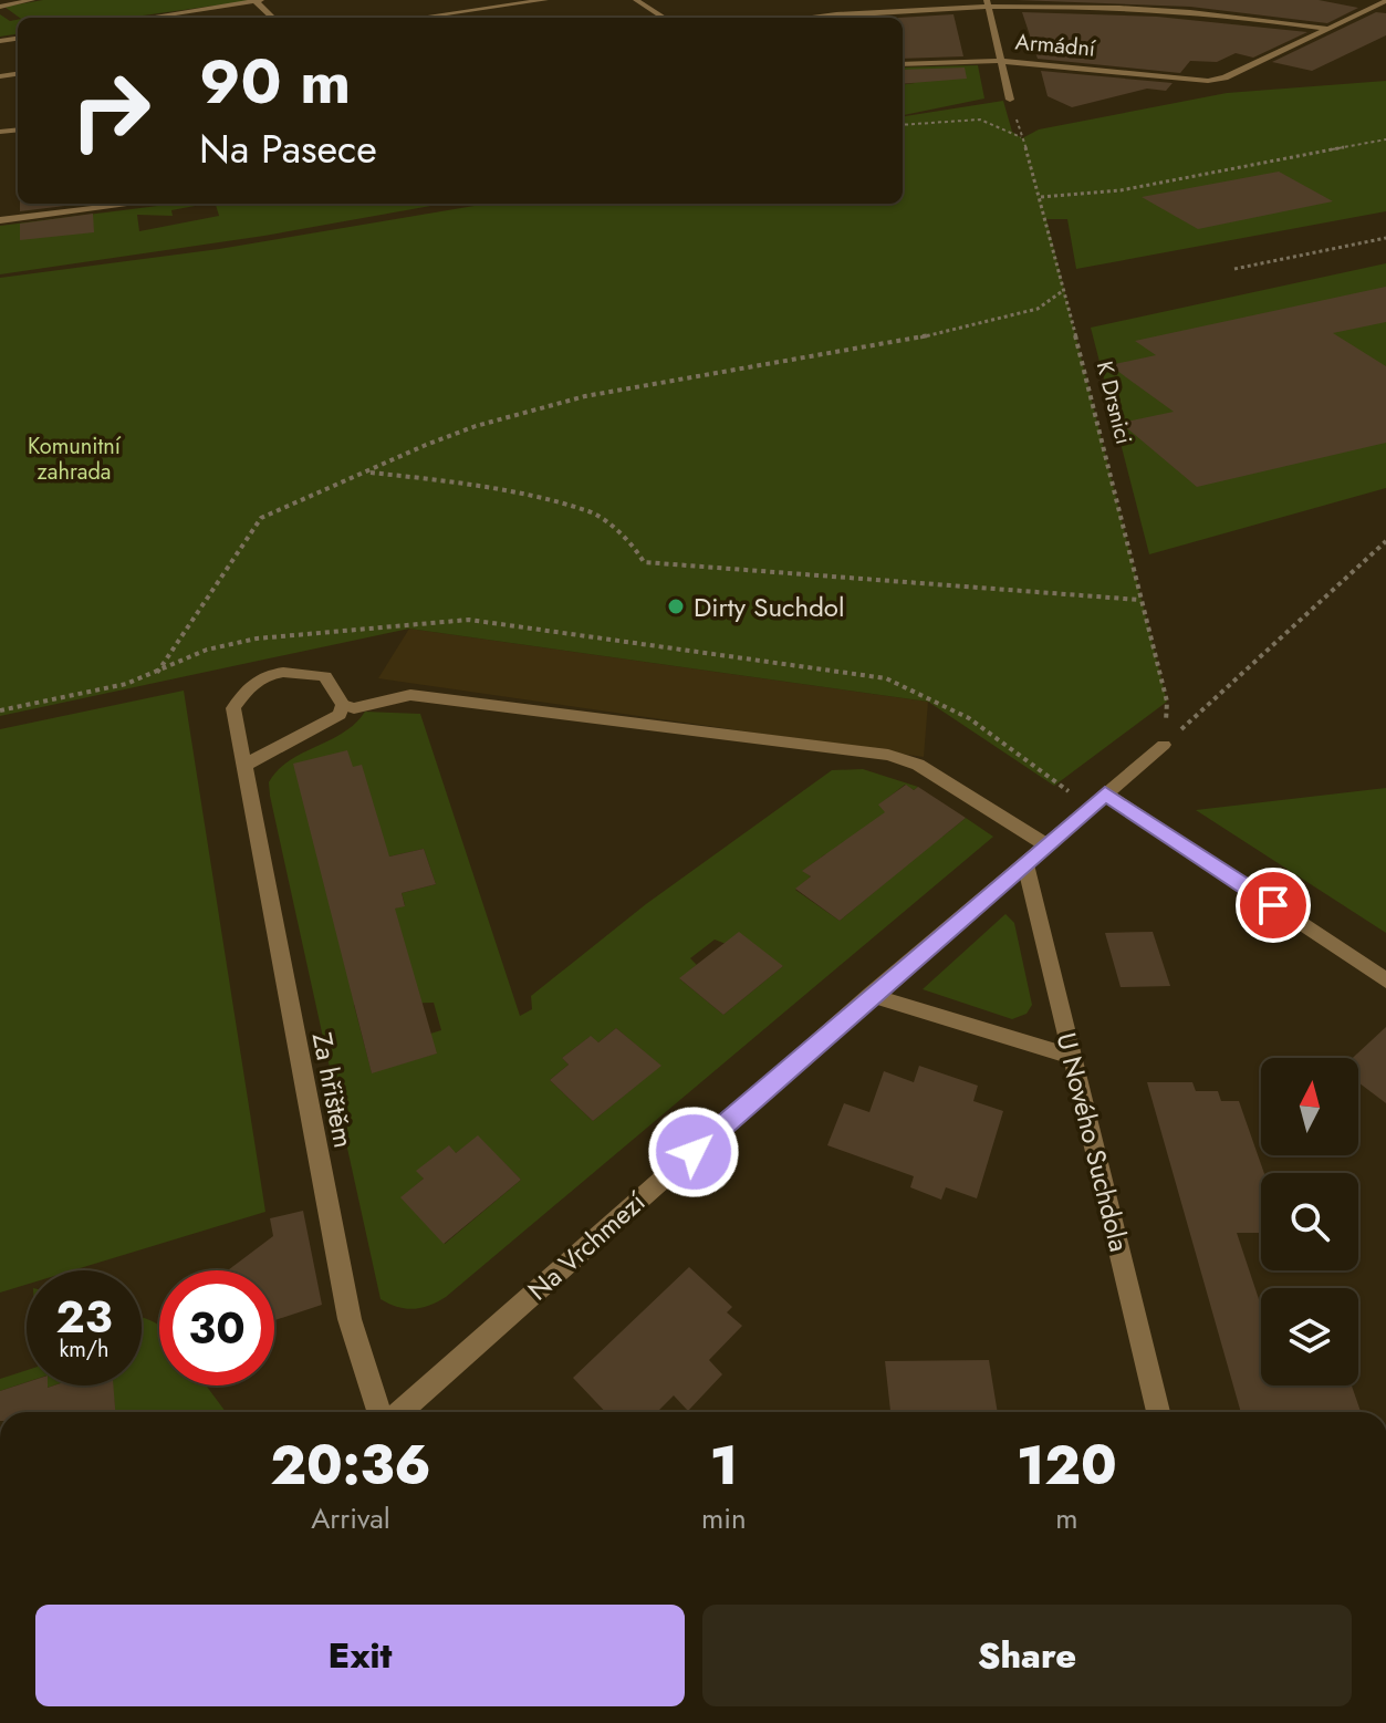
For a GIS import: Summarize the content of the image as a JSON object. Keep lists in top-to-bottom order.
{
  "streets": {
    "street": [
      "Armádní",
      "Za hřištěm",
      "U Nového Suchdola",
      "Na Vrchmezí"
    ],
    "path": ["K Drsnici"]
  },
  "crossings": [
    ["U Nového Suchdola", "Na Vrchmezí"]
  ],
  "parks": ["Komunitní zahrada"],
  "places": ["Dirty Suchdol"],
  "north": "top",
  "page": {
    "turn": ["90 m", "Na Pasece"],
    "speed": "23 km/h",
    "limit": "30",
    "eta": [
      "20:36",
      "Arrival",
      "1",
      "min",
      "120",
      "m"
    ],
    "buttons": ["Exit", "Share"]
  }
}
